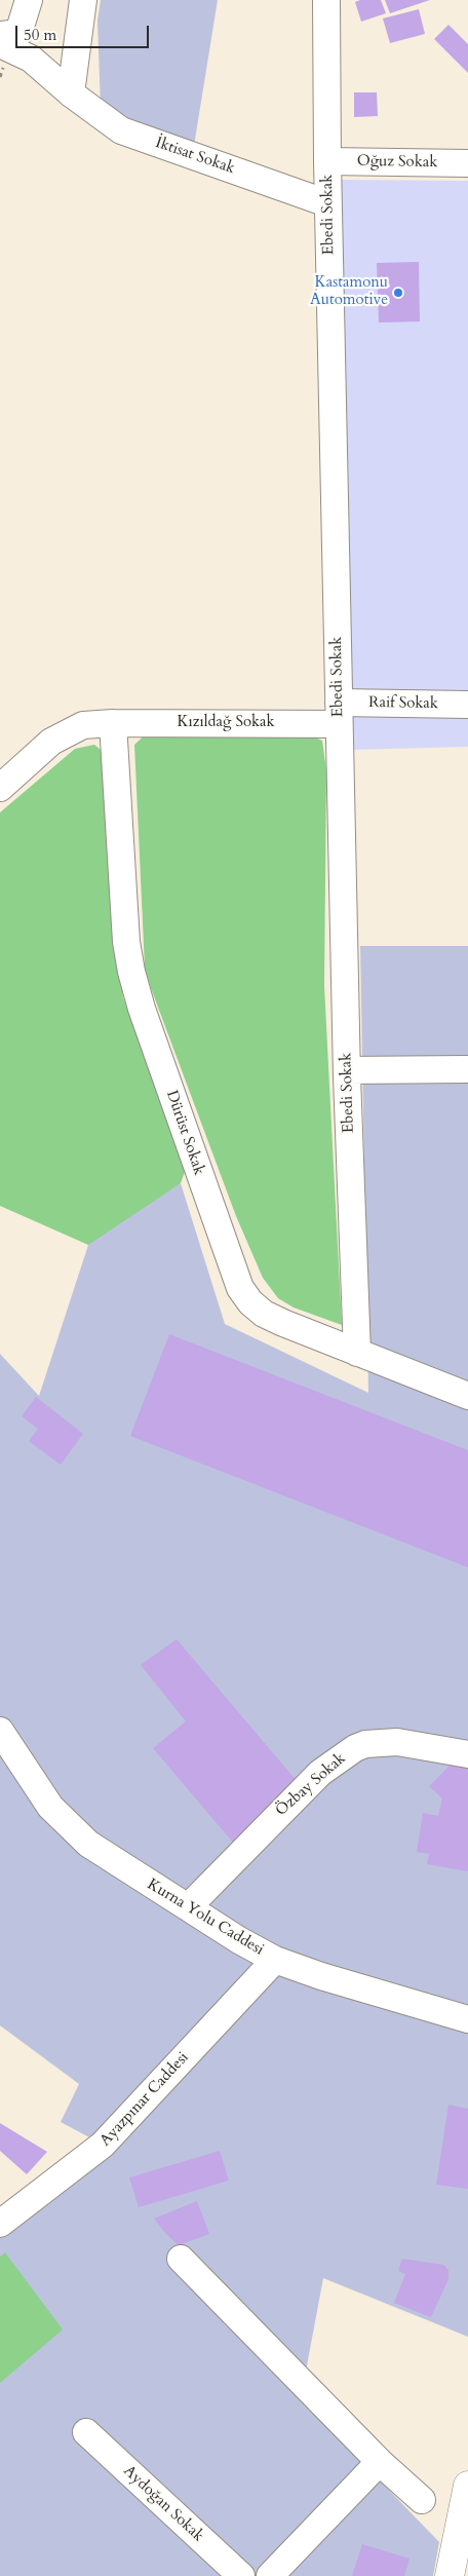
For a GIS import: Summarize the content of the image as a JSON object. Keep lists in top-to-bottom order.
{
  "streets": {
    "street": [
      "İktisat Sokak",
      "Oğuz Sokak",
      "Ebedi Sokak",
      "Raif Sokak",
      "Kızıldağ Sokak",
      "Dürüst Sokak",
      "Özbay Sokak",
      "Kurna Yolu Caddesi",
      "Ayazpınar Caddesi",
      "Aydoğan Sokak"
    ]
  },
  "crossings": [
    ["İktisat Sokak", "Ebedi Sokak"],
    ["Oğuz Sokak", "Ebedi Sokak"],
    ["Ebedi Sokak", "Raif Sokak"],
    ["Ebedi Sokak", "Kızıldağ Sokak"],
    ["Ebedi Sokak", "Dürüst Sokak"],
    ["Raif Sokak", "Kızıldağ Sokak"],
    ["Kızıldağ Sokak", "Dürüst Sokak"],
    ["Özbay Sokak", "Kurna Yolu Caddesi"],
    ["Kurna Yolu Caddesi", "Ayazpınar Caddesi"]
  ],
  "places": ["Kastamonu Automotive"],
  "scale_bar": "50 m"
}
